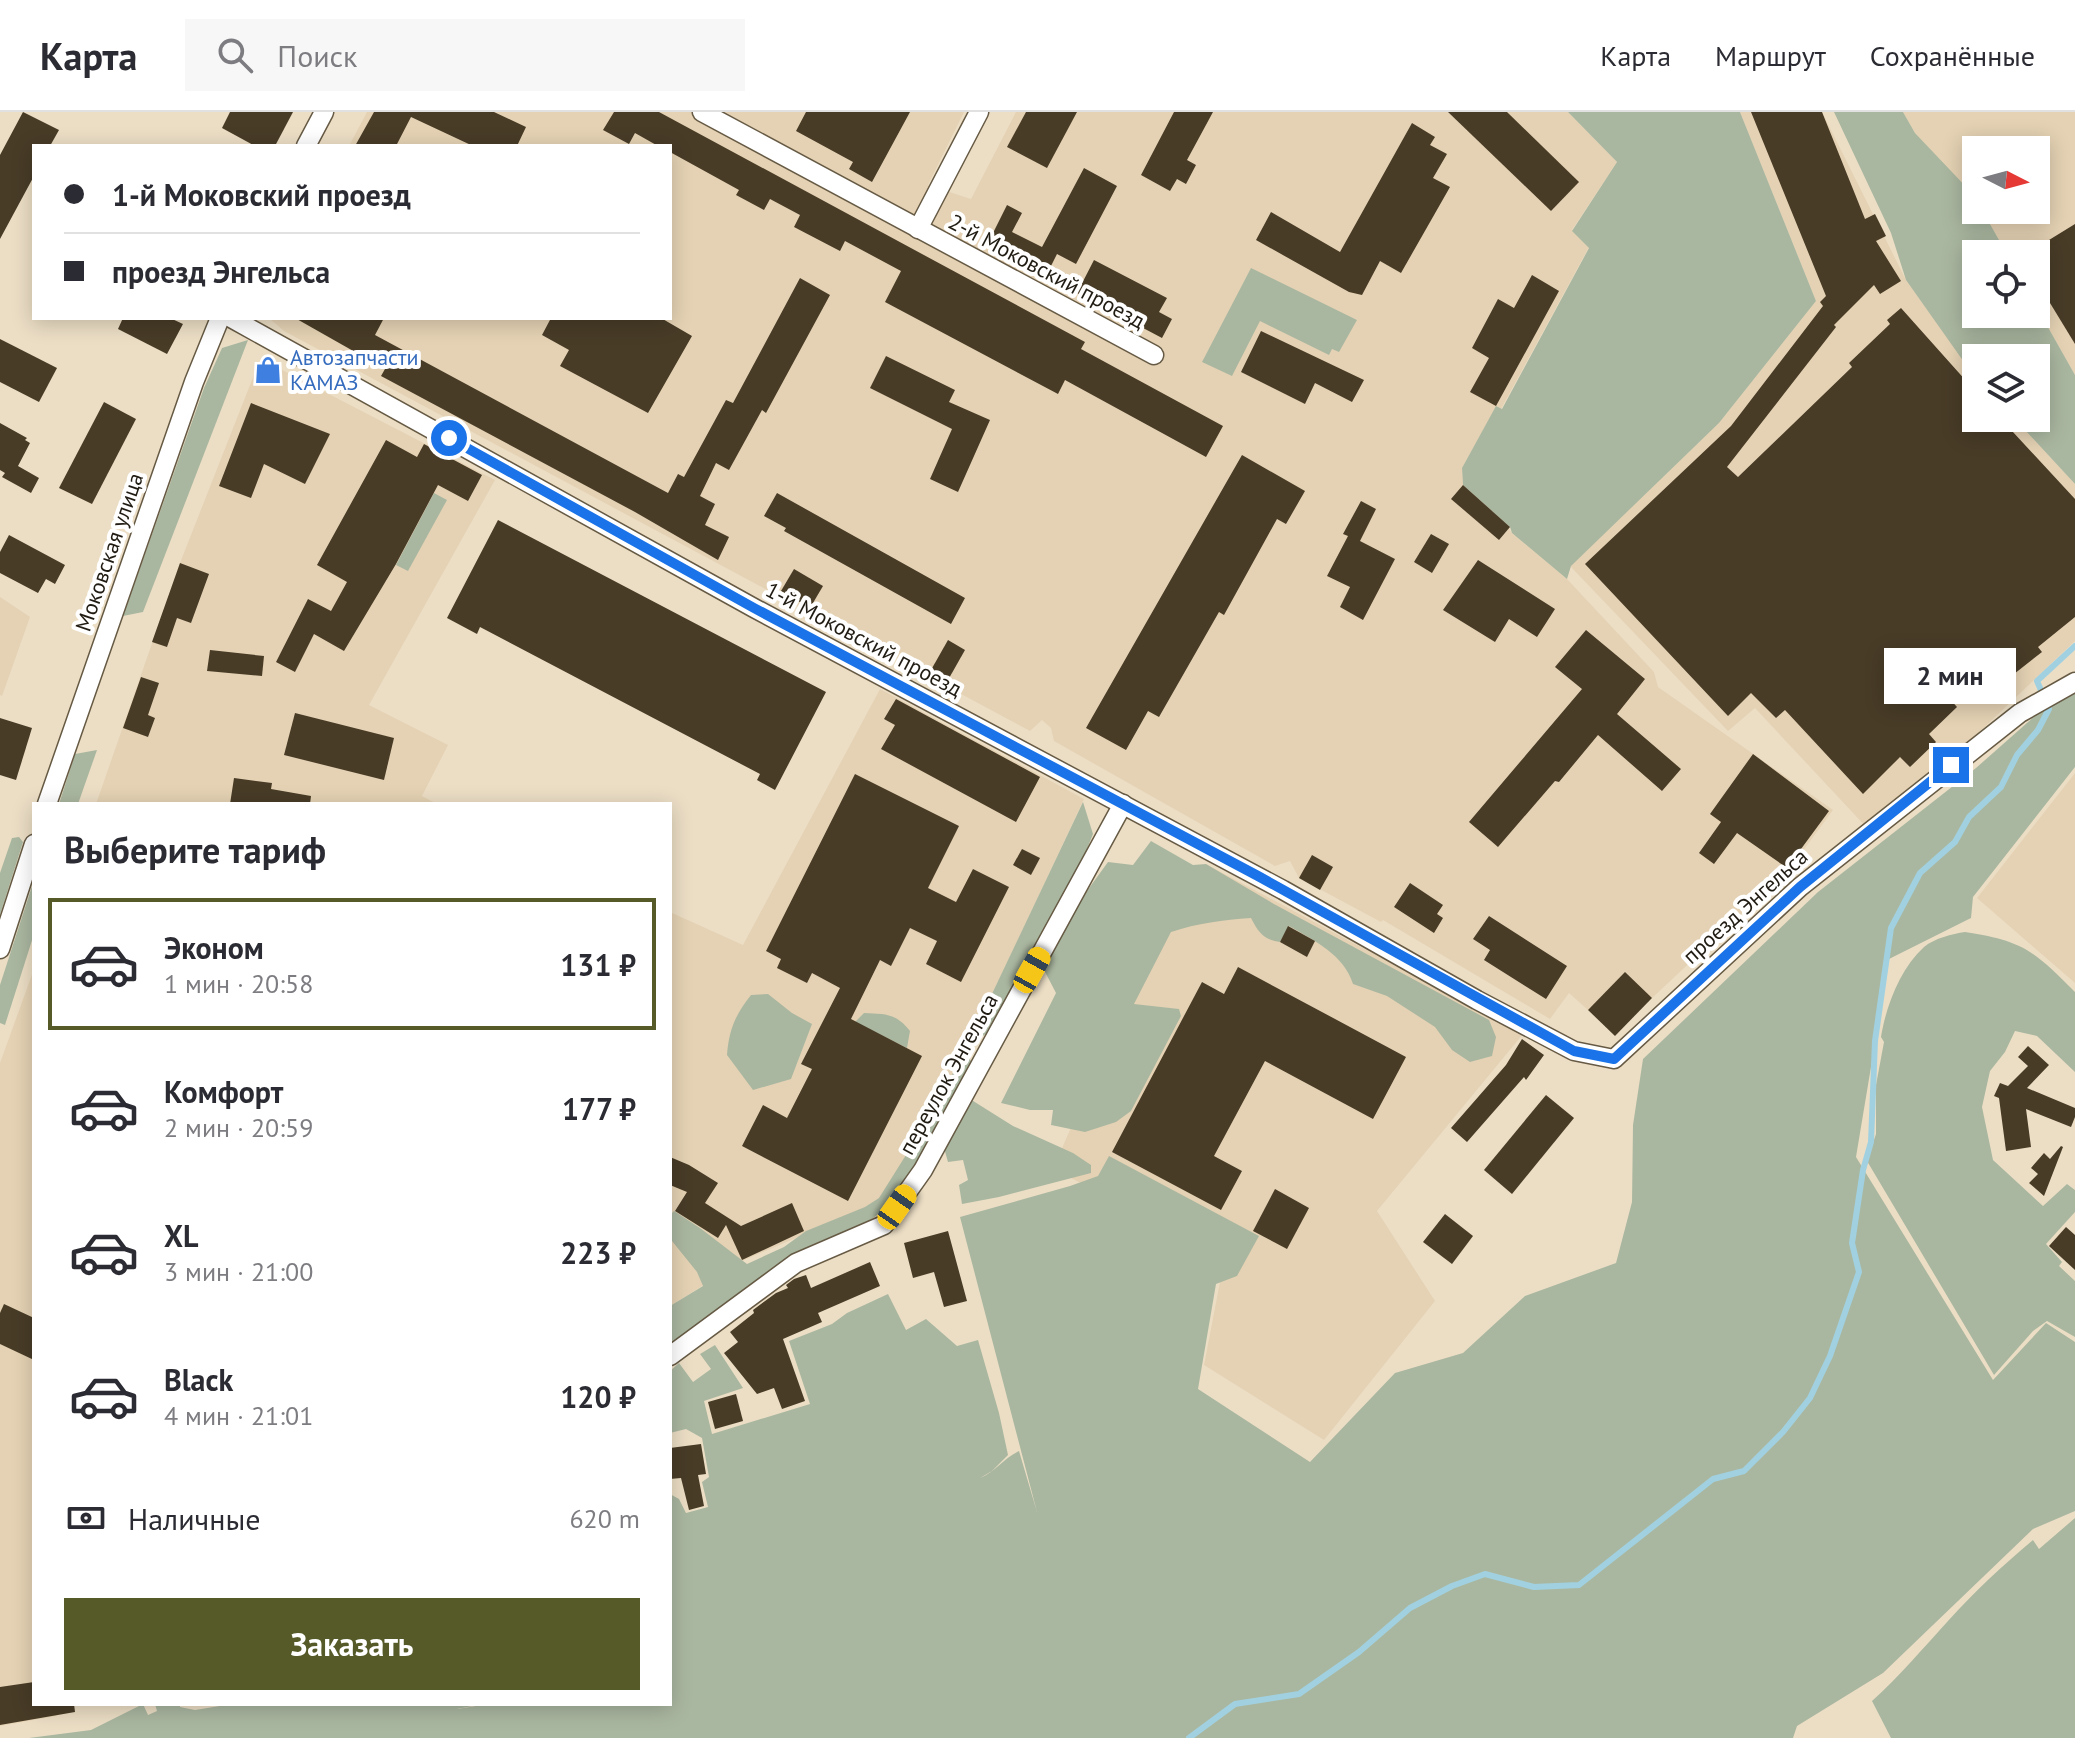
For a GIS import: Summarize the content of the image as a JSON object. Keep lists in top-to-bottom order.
{
  "streets": {
    "street": [
      "2-й Моковский проезд",
      "Моковская улица",
      "1-й Моковский проезд",
      "проезд Энгельса",
      "переулок Энгельса"
    ]
  },
  "crossings": [
    ["1-й Моковский проезд", "проезд Энгельса"],
    ["1-й Моковский проезд", "переулок Энгельса"]
  ],
  "places": {
    "shop": ["Автозапчасти КАМАЗ"]
  },
  "north": "right",
  "page": {
    "header": "Карта",
    "search": "Поиск",
    "nav": ["Карта", "Маршрут", "Сохранённые"],
    "banner": ["1-й Моковский проезд", "проезд Энгельса"],
    "bubble": "2 мин",
    "heading": "Выберите тариф",
    "list": [
      {
        "name": "Эконом",
        "note": "1 мин · 20:58",
        "value": "131 ₽"
      },
      {
        "name": "Комфорт",
        "note": "2 мин · 20:59",
        "value": "177 ₽"
      },
      {
        "name": "XL",
        "note": "3 мин · 21:00",
        "value": "223 ₽"
      },
      {
        "name": "Black",
        "note": "4 мин · 21:01",
        "value": "120 ₽"
      }
    ],
    "pay": ["Наличные", "620 m"],
    "buttons": "Заказать"
  }
}
